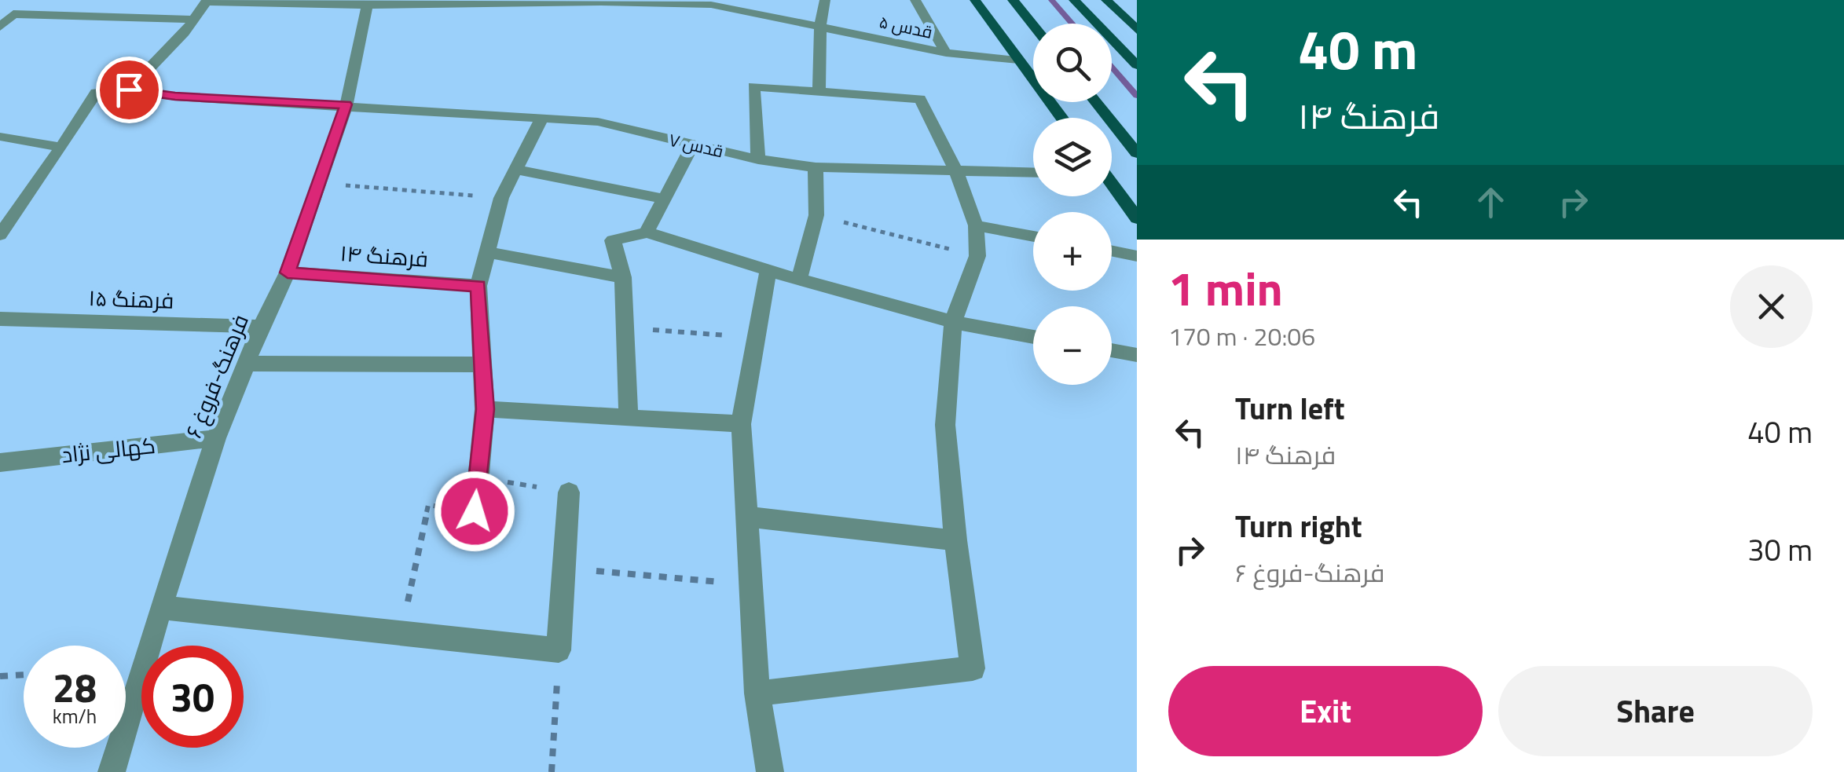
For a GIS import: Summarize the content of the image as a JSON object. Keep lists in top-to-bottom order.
{
  "streets": {
    "street": [
      "قدس ۵",
      "قدس ۷",
      "فرهنگ ۱۴",
      "فرهنگ ۱۵",
      "فرهنگ-فروغ ۶",
      "کهالی نژاد"
    ]
  },
  "crossings": [
    ["قدس ۵", "فرهنگ-فروغ ۶"],
    ["قدس ۷", "فرهنگ-فروغ ۶"],
    ["فرهنگ ۱۴", "فرهنگ-فروغ ۶"],
    ["فرهنگ ۱۵", "فرهنگ-فروغ ۶"],
    ["فرهنگ-فروغ ۶", "کهالی نژاد"]
  ],
  "page": {
    "turn": ["40 m", "فرهنگ ۱۴"],
    "map_buttons": ["+", "−"],
    "heading": ["1 min", "170 m · 20:06"],
    "list": [
      {
        "name": "Turn left",
        "note": "فرهنگ ۱۴",
        "value": "40 m"
      },
      {
        "name": "Turn right",
        "note": "فرهنگ-فروغ ۶",
        "value": "30 m"
      }
    ],
    "speed": "28 km/h",
    "limit": "30",
    "buttons": ["Exit", "Share"]
  }
}
